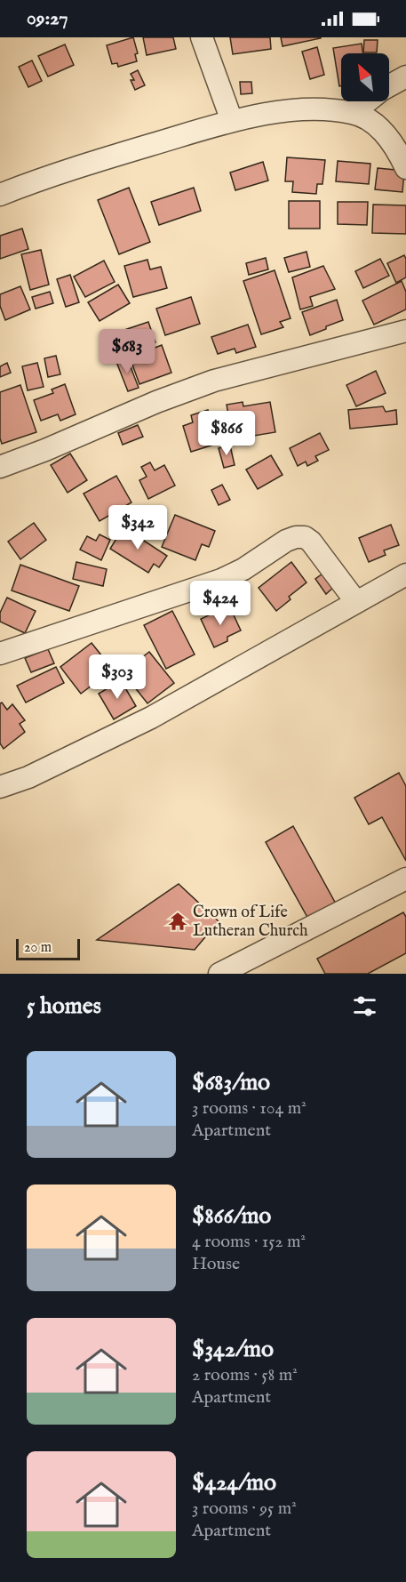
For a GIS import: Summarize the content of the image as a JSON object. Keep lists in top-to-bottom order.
{
  "places": {
    "temple": ["Crown of Life Lutheran Church"]
  },
  "scale_bar": "20 m",
  "north": "top left",
  "page": {
    "status": "09:27",
    "price": [
      "$683",
      "$866",
      "$342",
      "$424",
      "$303"
    ],
    "scale": "20 m",
    "heading": "5 homes",
    "list": [
      {
        "name": "$683/mo",
        "note": "3 rooms · 104 m² · Apartment"
      },
      {
        "name": "$866/mo",
        "note": "4 rooms · 152 m² · House"
      },
      {
        "name": "$342/mo",
        "note": "2 rooms · 58 m² · Apartment"
      },
      {
        "name": "$424/mo",
        "note": "3 rooms · 95 m² · Apartment"
      }
    ]
  }
}
